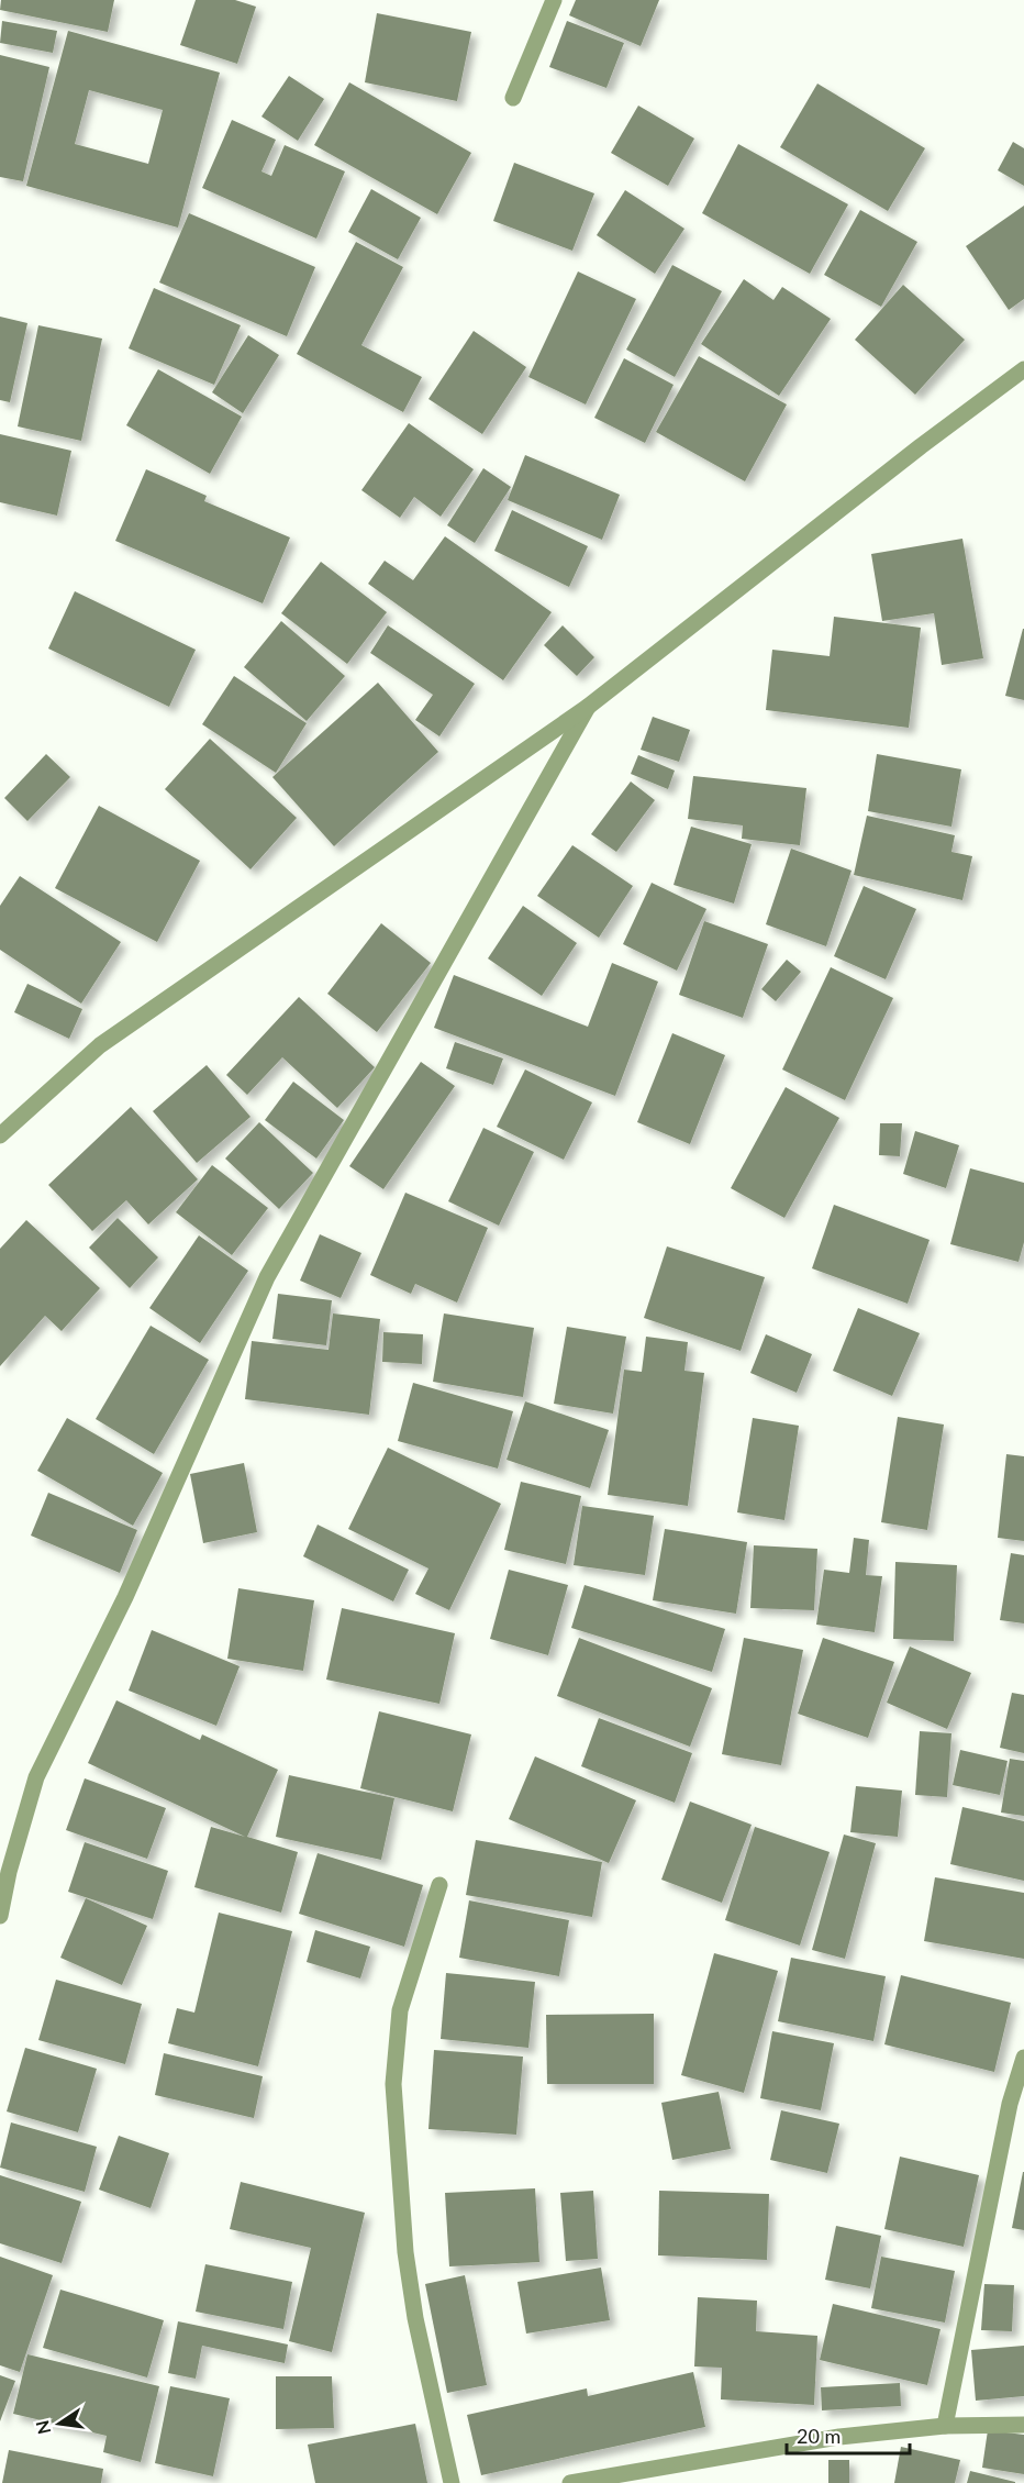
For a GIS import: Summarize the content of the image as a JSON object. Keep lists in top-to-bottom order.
{
  "scale_bar": "20 m",
  "north": "left"
}
